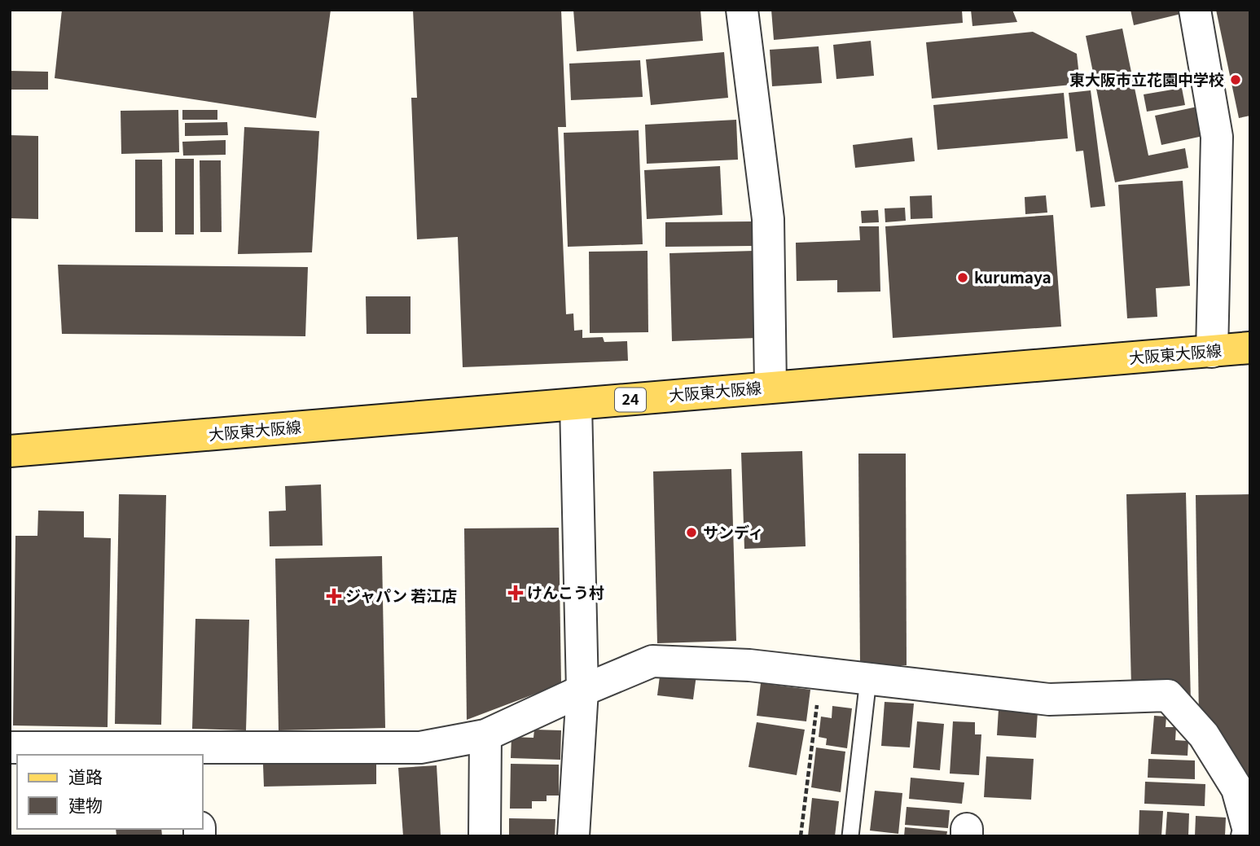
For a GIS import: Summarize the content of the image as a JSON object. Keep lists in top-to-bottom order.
{
  "streets": {
    "main road": ["大阪東大阪線", "24"]
  },
  "places": {
    "other": ["東大阪市立花園中学校", "kurumaya", "サンディ"],
    "health": ["けんこう村", "ジャパン 若江店"]
  },
  "legend": ["道路", "建物"]
}
